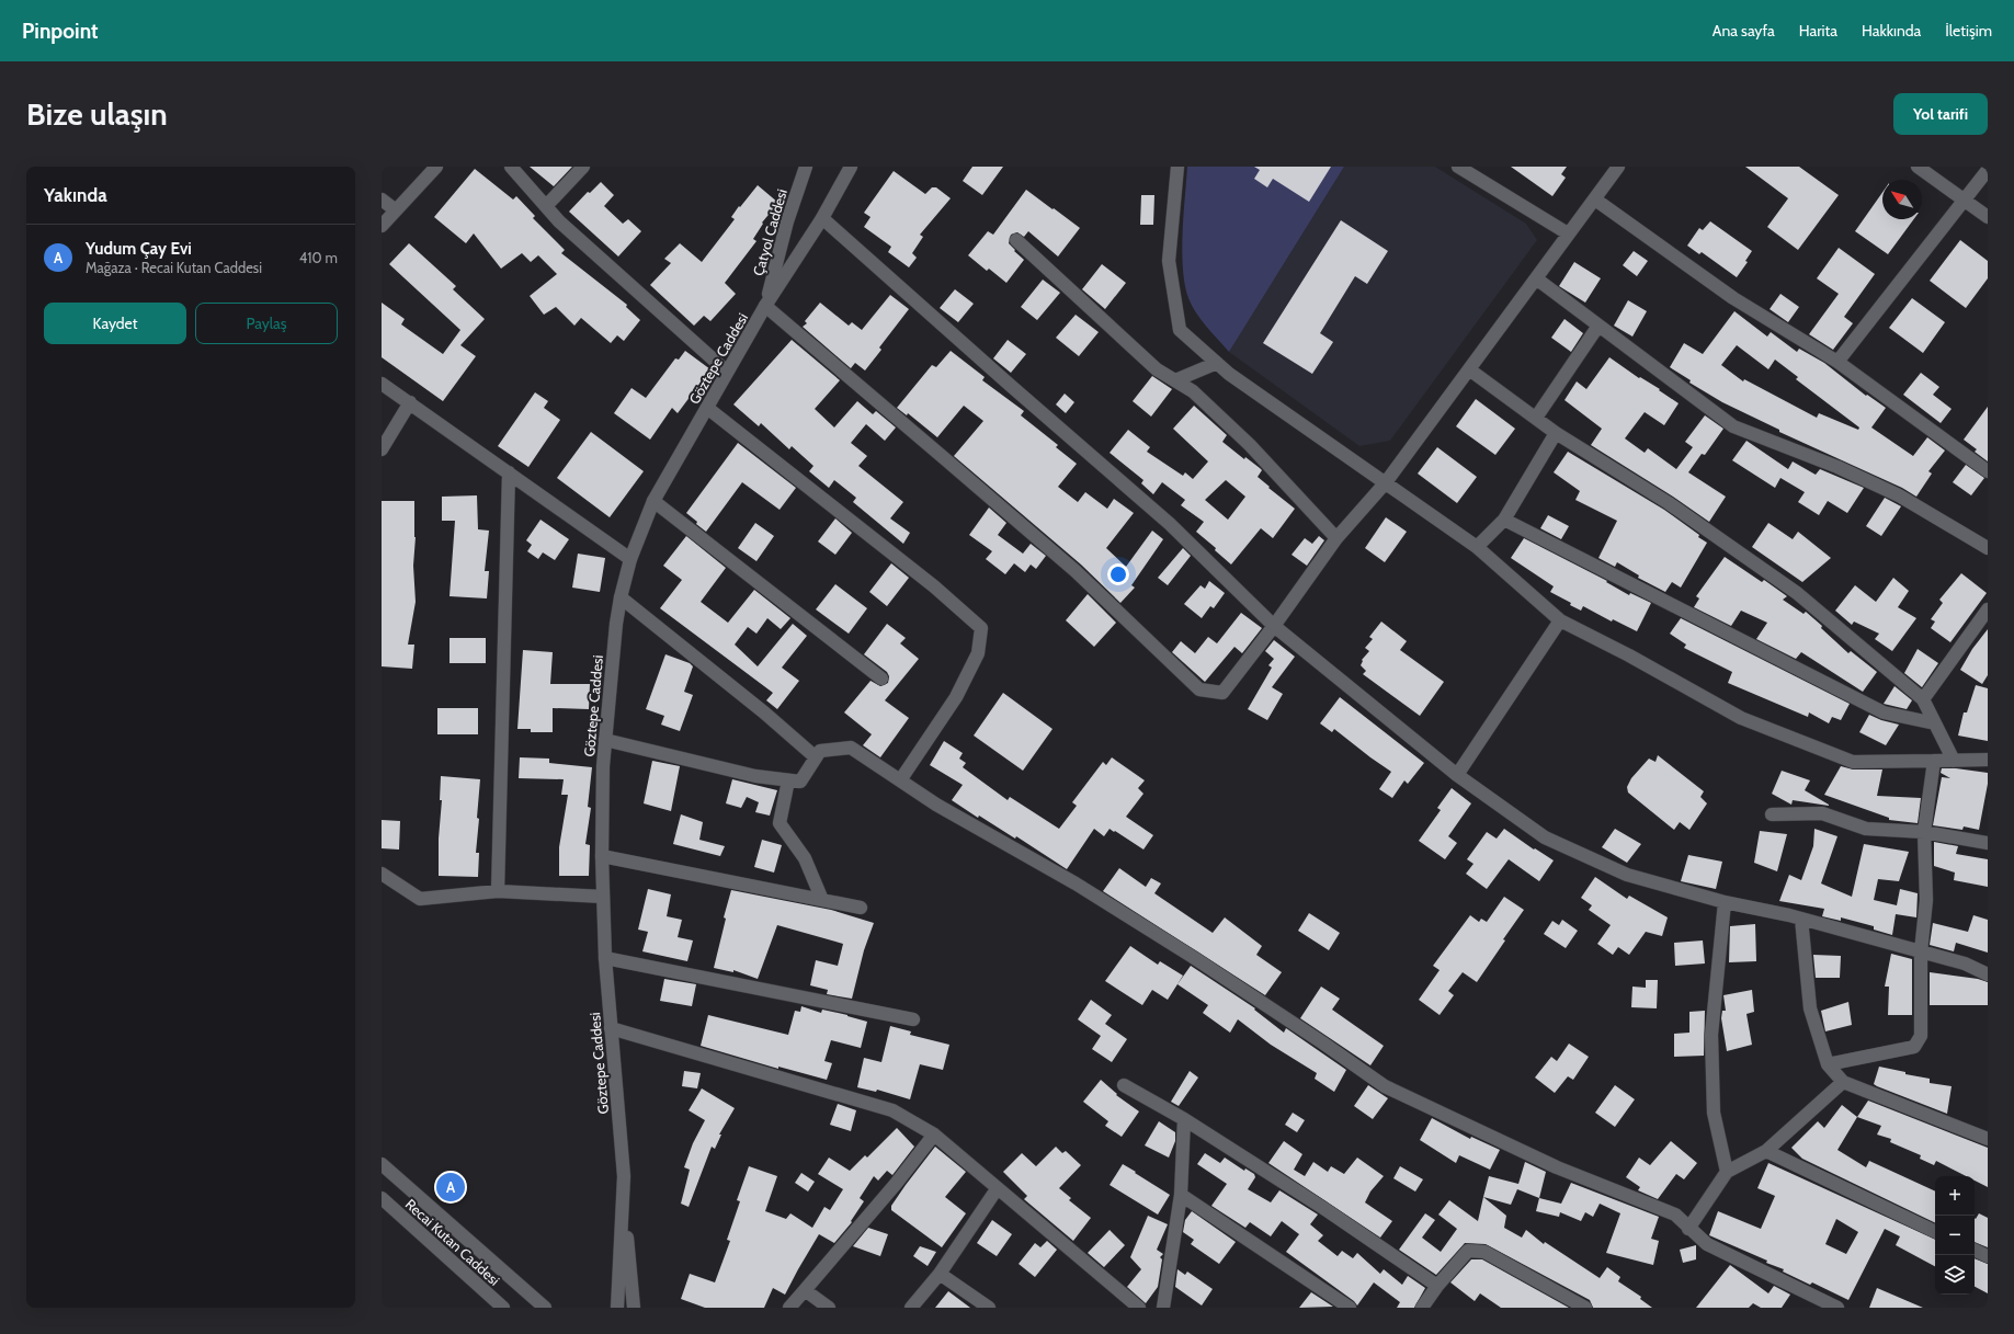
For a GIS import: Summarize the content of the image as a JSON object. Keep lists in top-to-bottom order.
{
  "streets": {
    "street": ["Çatyol Caddesi", "Göztepe Caddesi", "Recai Kutan Caddesi"]
  },
  "crossings": [
    ["Çatyol Caddesi", "Göztepe Caddesi"]
  ],
  "north": "top left",
  "page": {
    "header": "Pinpoint",
    "nav": [
      "Ana sayfa",
      "Harita",
      "Hakkında",
      "İletişim"
    ],
    "buttons": [
      "Yol tarifi",
      ["Kaydet", "Paylaş"]
    ],
    "title": "Bize ulaşın",
    "heading": "Yakında",
    "list": [
      {
        "mark": "A",
        "name": "Yudum Çay Evi",
        "note": "Mağaza · Recai Kutan Caddesi",
        "value": "410 m"
      }
    ],
    "pins": "A",
    "map_buttons": ["+", "−"]
  }
}
